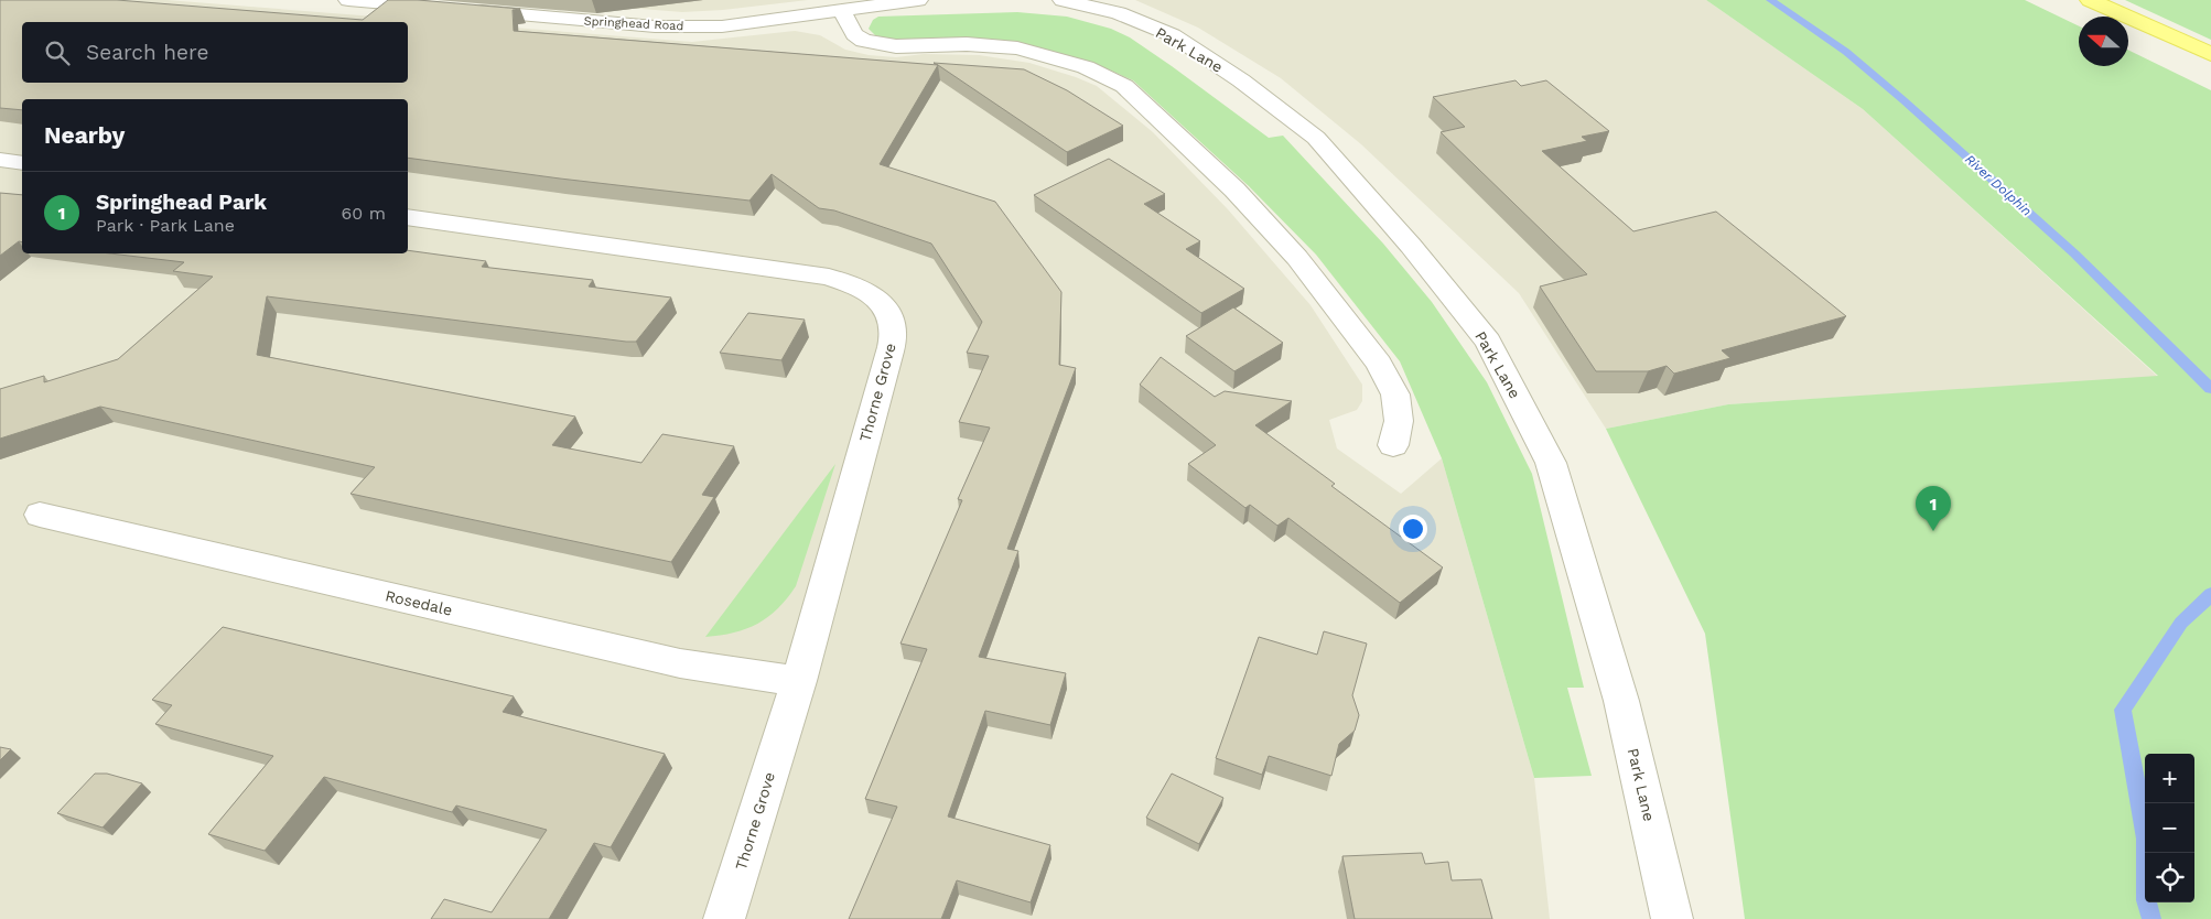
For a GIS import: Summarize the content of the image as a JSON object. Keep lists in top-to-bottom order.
{
  "streets": {
    "street": [
      "Springhead Road",
      "Park Lane",
      "Thorne Grove",
      "Rosedale"
    ]
  },
  "crossings": [
    ["Thorne Grove", "Rosedale"]
  ],
  "water": ["River Dolphin"],
  "north": "left",
  "page": {
    "search": "Search here",
    "heading": "Nearby",
    "list": [
      {
        "mark": "1",
        "name": "Springhead Park",
        "note": "Park · Park Lane",
        "value": "60 m"
      }
    ],
    "pins": "1",
    "map_buttons": ["+", "−"]
  }
}
